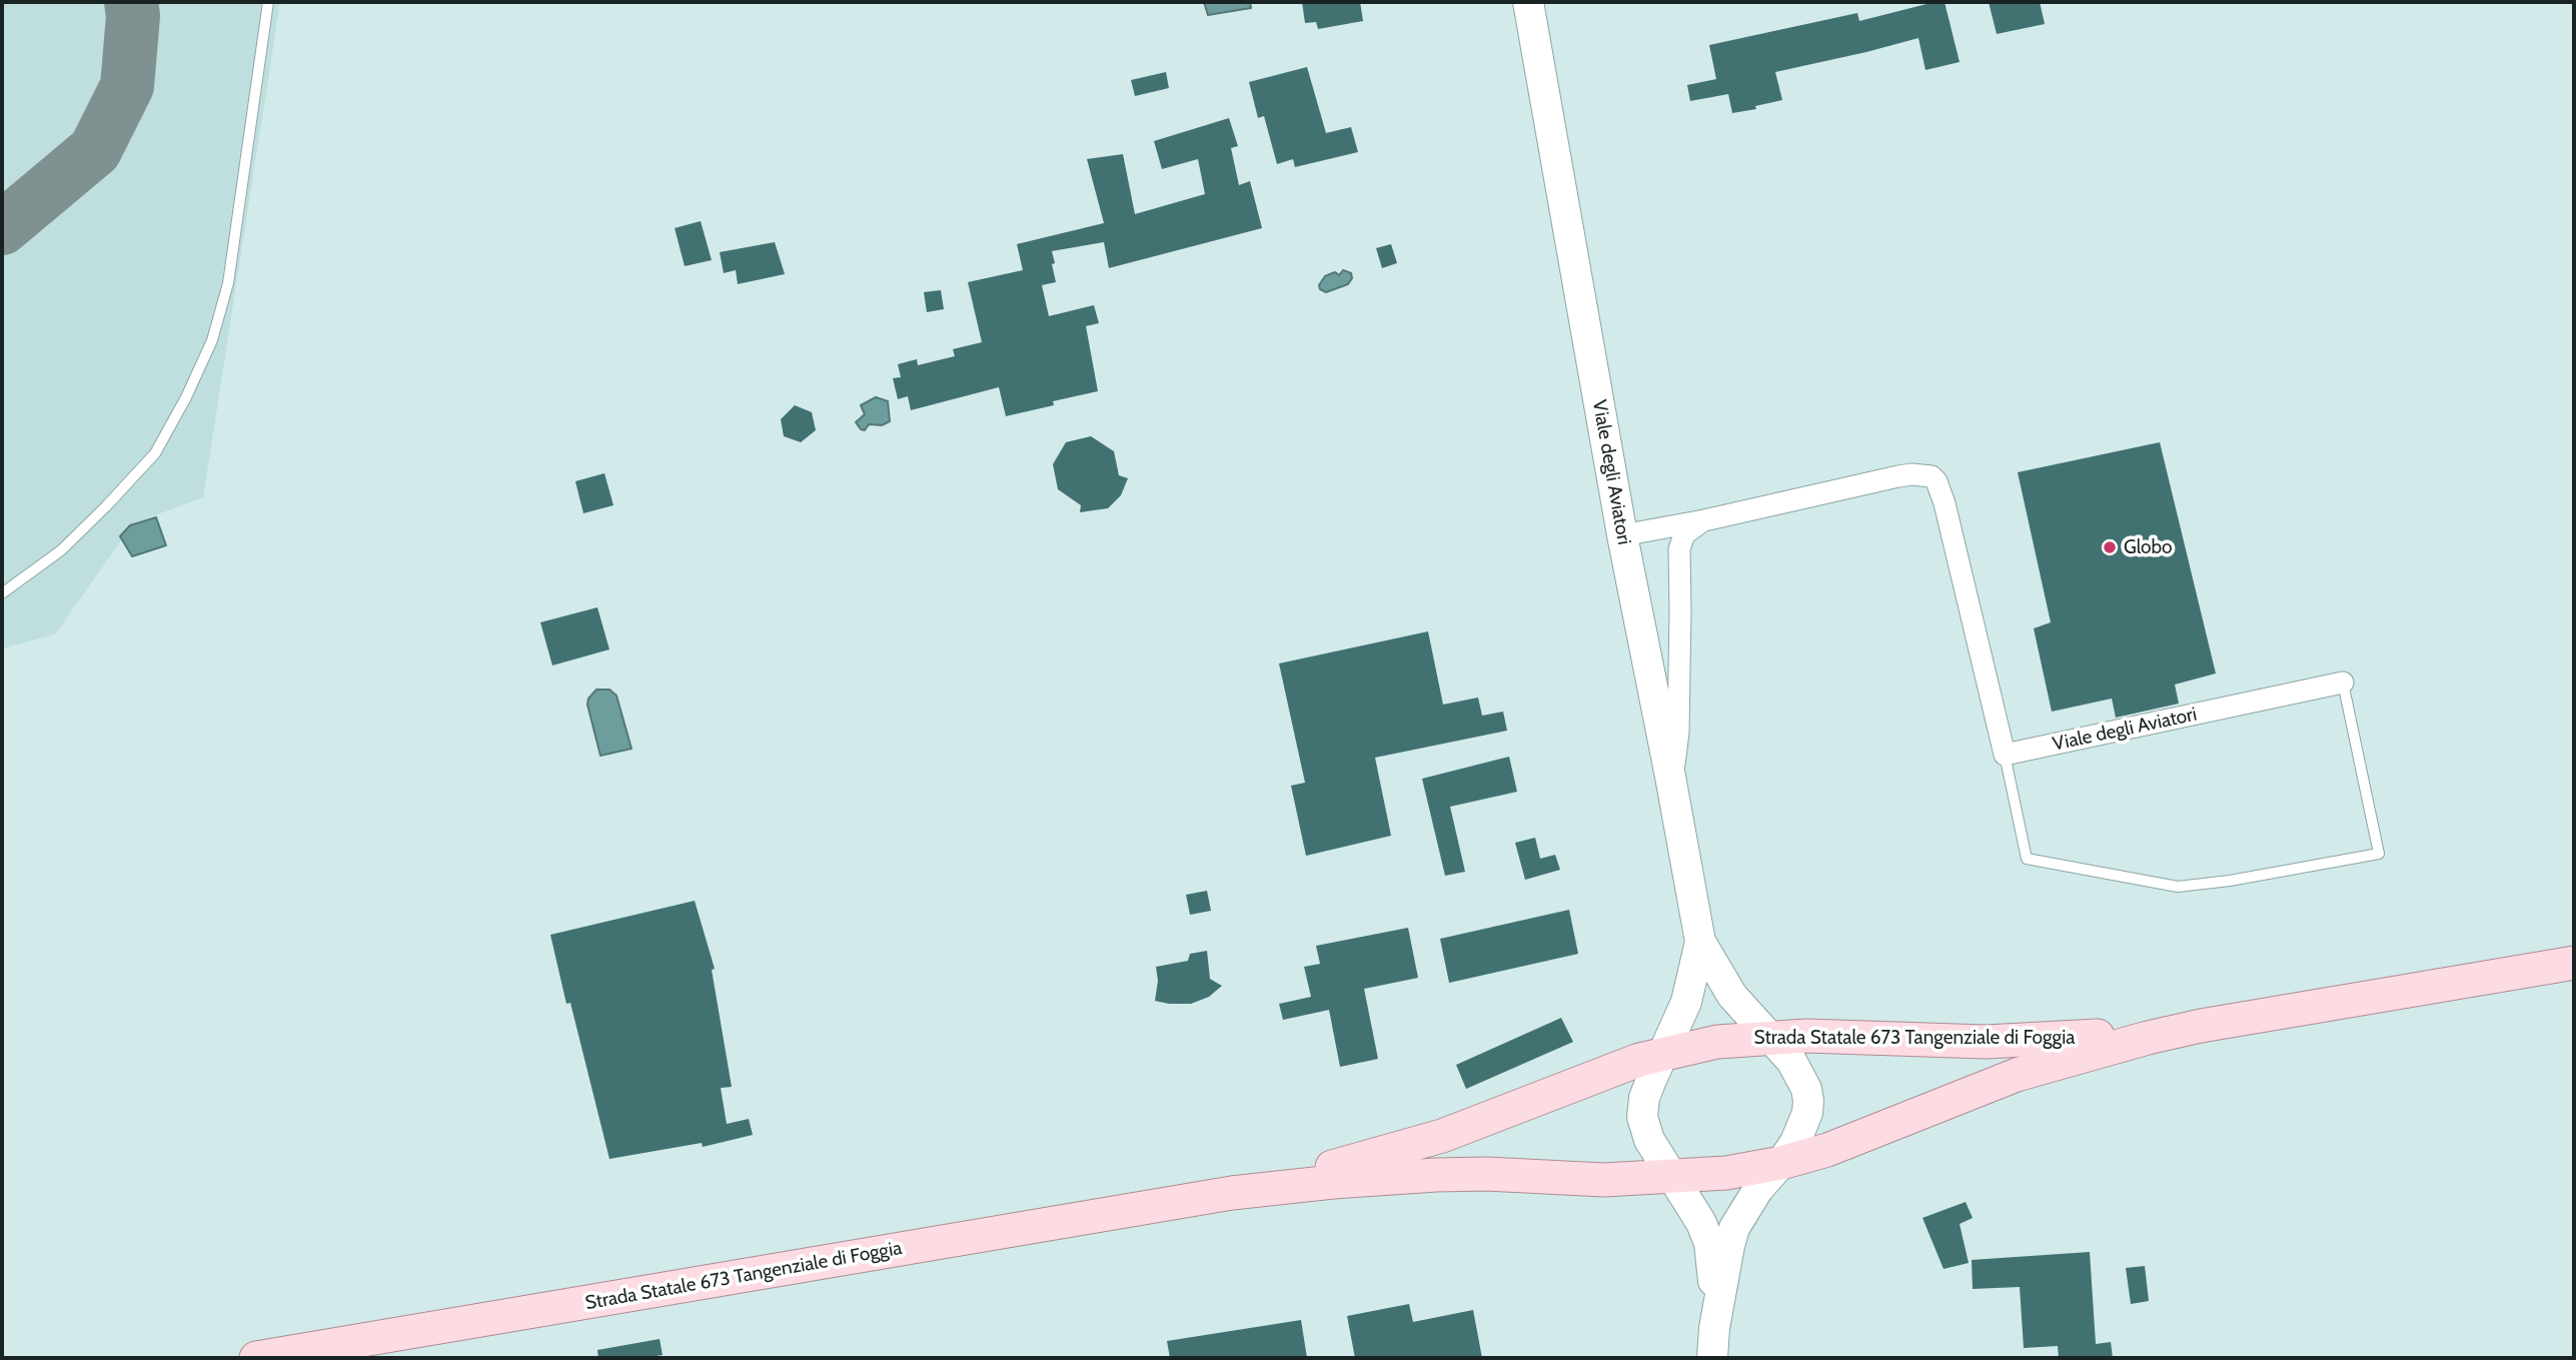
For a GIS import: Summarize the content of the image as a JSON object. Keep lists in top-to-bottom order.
{
  "streets": {
    "main road": ["Viale degli Aviatori", "Strada Statale 673 Tangenziale di Foggia"]
  },
  "crossings": [
    ["Viale degli Aviatori", "Strada Statale 673 Tangenziale di Foggia"]
  ],
  "places": ["Globo"]
}
